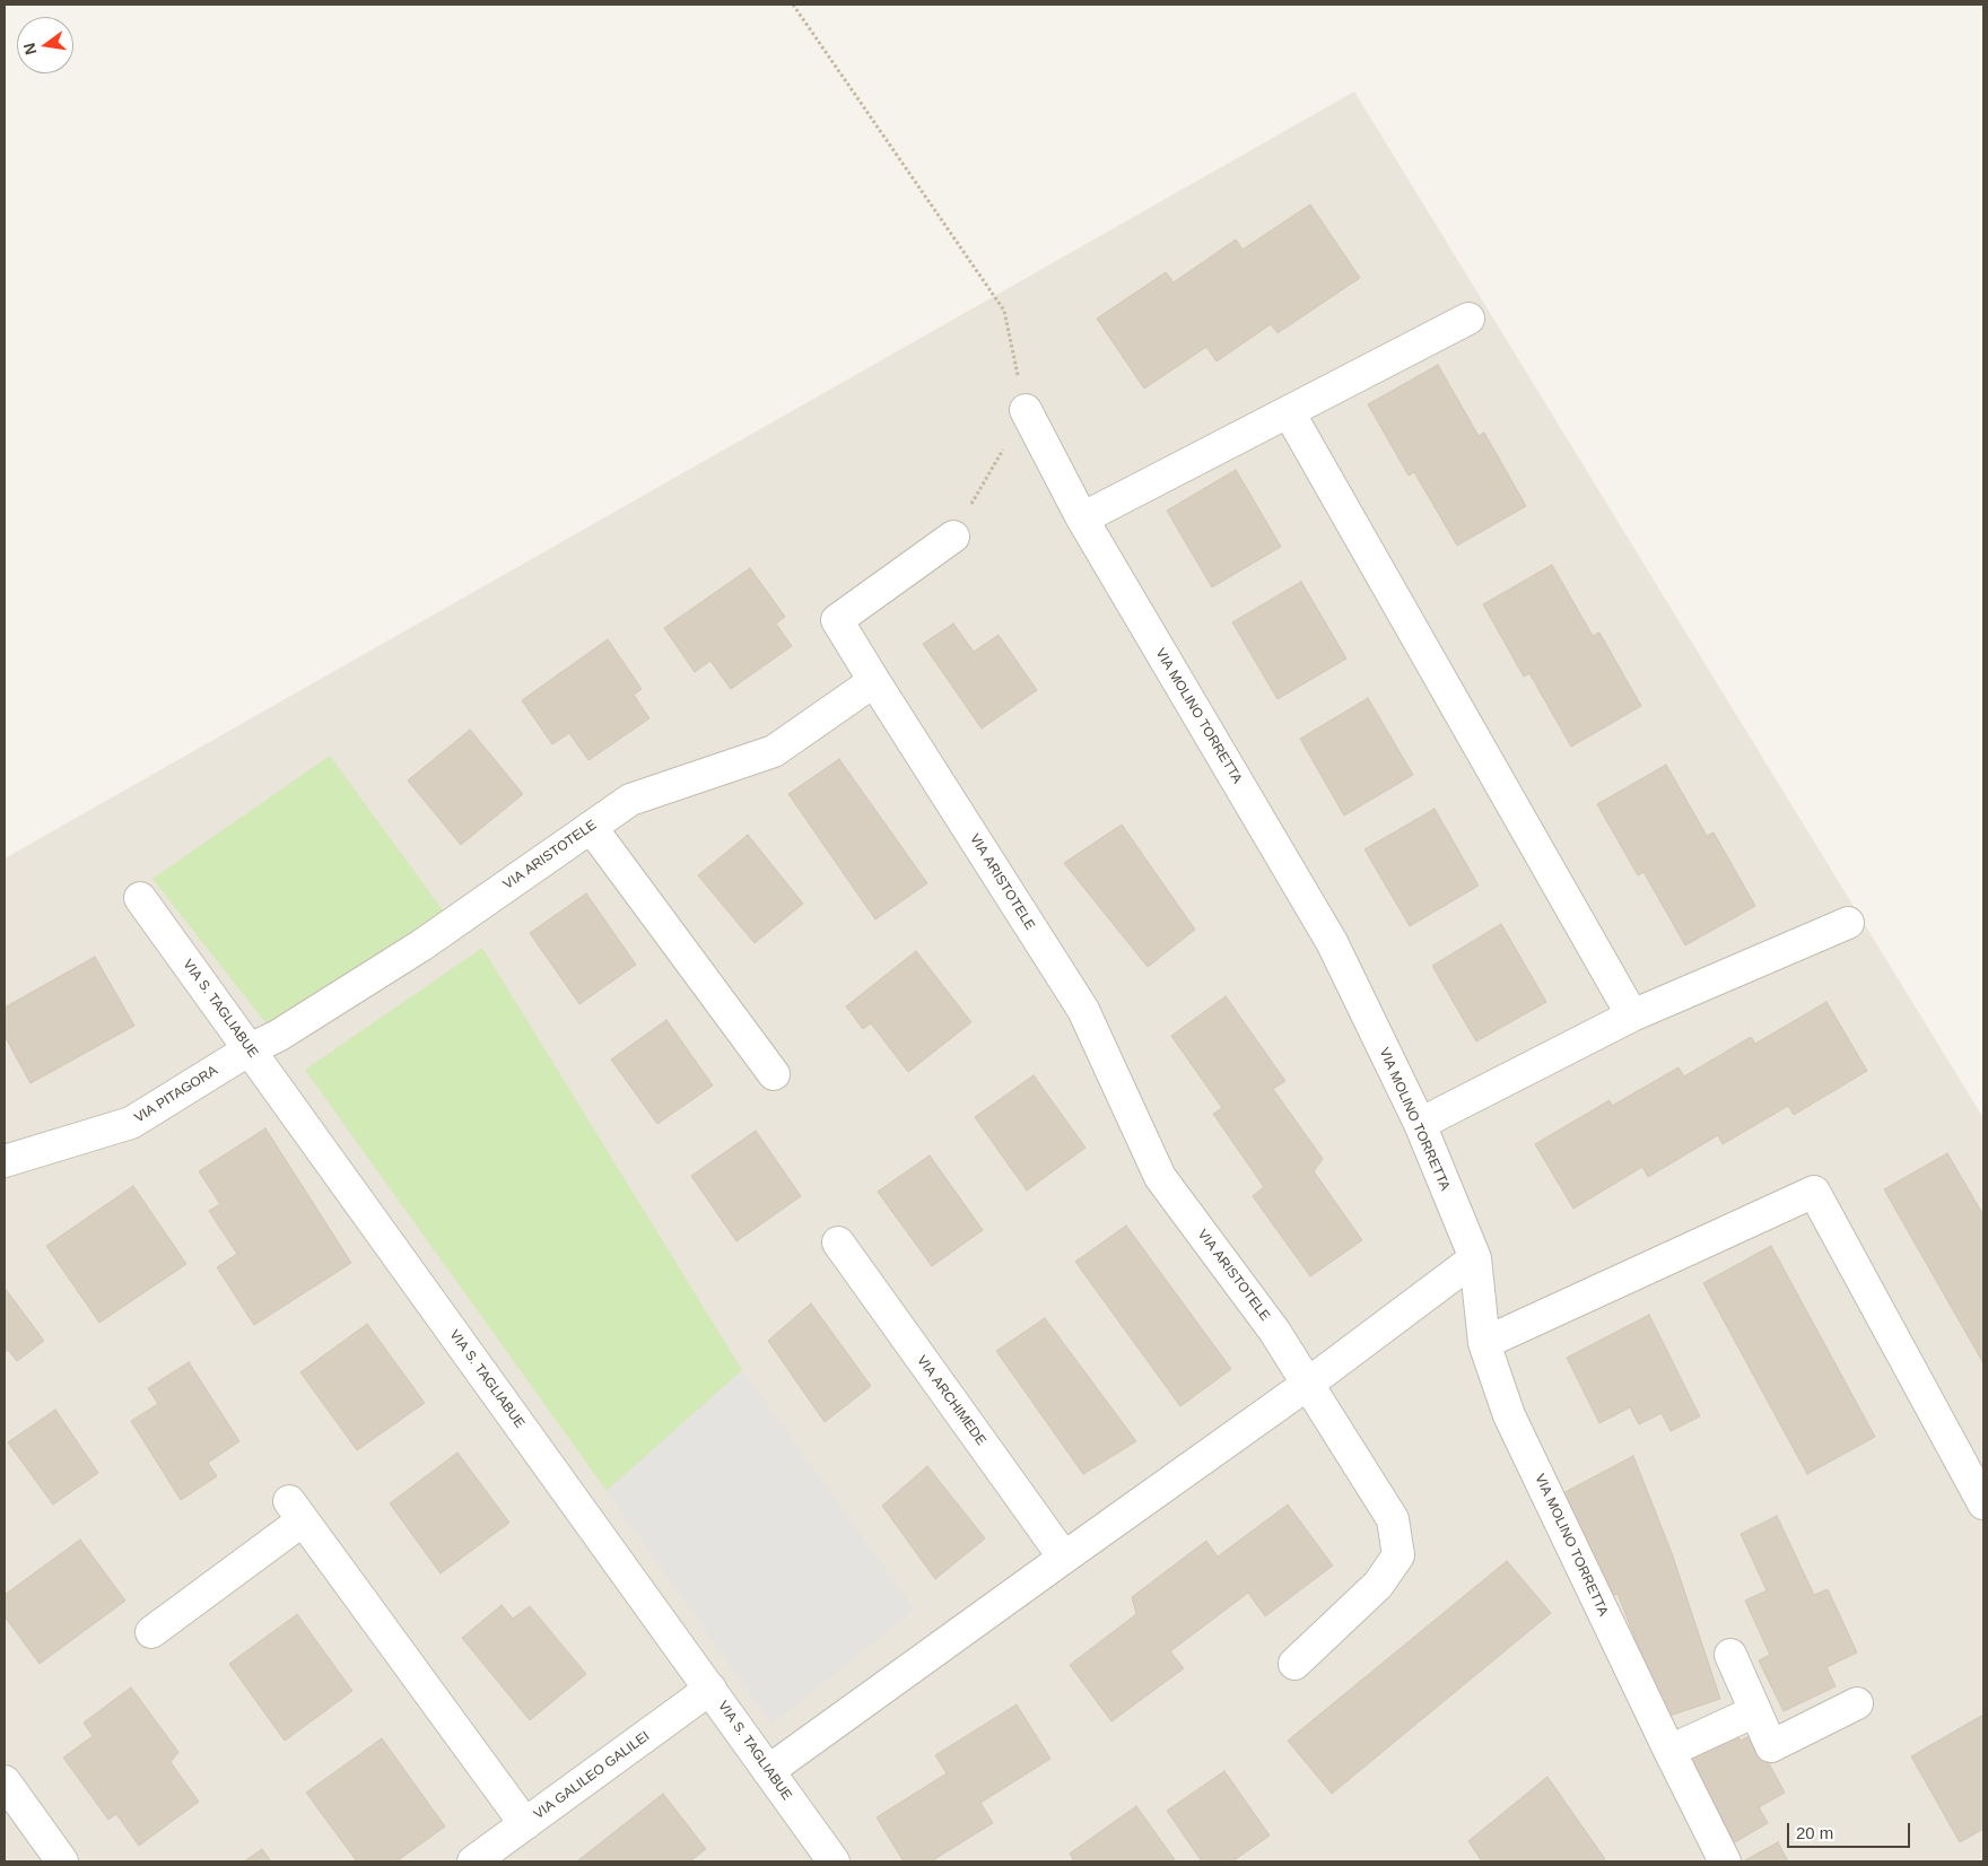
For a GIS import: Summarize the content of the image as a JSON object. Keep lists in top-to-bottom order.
{
  "streets": {
    "street": [
      "VIA MOLINO TORRETTA",
      "VIA ARISTOTELE",
      "VIA S. TAGLIABUE",
      "VIA PITAGORA",
      "VIA ARCHIMEDE",
      "VIA GALILEO GALILEI"
    ]
  },
  "crossings": [
    ["VIA ARISTOTELE", "VIA PITAGORA"],
    ["VIA S. TAGLIABUE", "VIA PITAGORA"],
    ["VIA S. TAGLIABUE", "VIA GALILEO GALILEI"]
  ],
  "scale_bar": "20 m",
  "north": "left"
}
